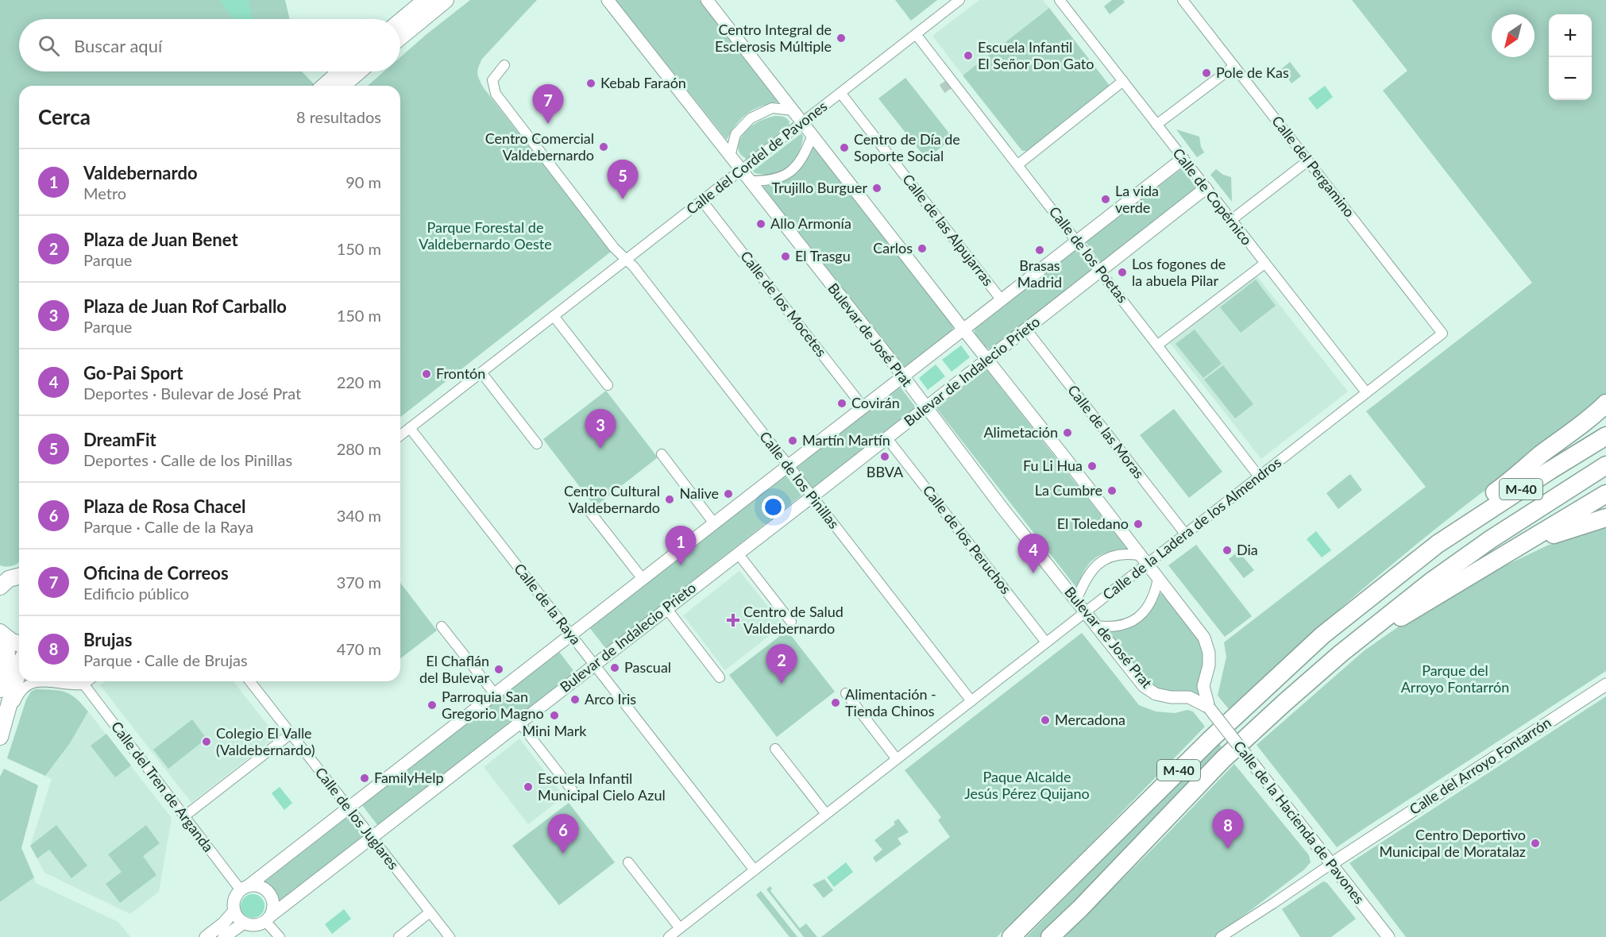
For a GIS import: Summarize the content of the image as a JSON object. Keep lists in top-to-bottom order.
{
  "streets": {
    "highway": ["M-40"],
    "street": [
      "Calle del Cordel de Pavones",
      "Calle del Pergamino",
      "Calle de Copérnico",
      "Calle de las Alpujarras",
      "Calle de los Poetas",
      "Calle de los Mocetes",
      "Bulevar de José Prat",
      "Bulevar de Indalecio Prieto",
      "Calle de las Moras",
      "Calle de los Pinillas",
      "Calle de la Ladera de los Almendros",
      "Calle de los Peruchos",
      "Calle de la Raya",
      "Calle del Arroyo Fontarrón",
      "Calle del Tren de Arganda",
      "Calle de los Juglares",
      "Calle de la Hacienda de Pavones"
    ]
  },
  "crossings": [
    ["Calle del Cordel de Pavones", "Calle de las Alpujarras"],
    ["Calle del Cordel de Pavones", "Calle de los Poetas"],
    ["Calle del Cordel de Pavones", "Calle de los Mocetes"],
    ["Calle del Cordel de Pavones", "Bulevar de José Prat"],
    ["Calle del Cordel de Pavones", "Calle de los Pinillas"],
    ["Calle del Cordel de Pavones", "Calle de la Raya"],
    ["Calle del Pergamino", "Calle de la Ladera de los Almendros"],
    ["Calle de Copérnico", "Bulevar de Indalecio Prieto"],
    ["Calle de Copérnico", "Calle de la Ladera de los Almendros"],
    ["Calle de los Poetas", "Bulevar de Indalecio Prieto"],
    ["Calle de los Poetas", "Calle de la Ladera de los Almendros"],
    ["Bulevar de José Prat", "Bulevar de Indalecio Prieto"],
    ["Bulevar de José Prat", "Calle de la Ladera de los Almendros"],
    ["Bulevar de José Prat", "Calle de la Hacienda de Pavones"],
    ["Bulevar de Indalecio Prieto", "Calle de las Moras"],
    ["Bulevar de Indalecio Prieto", "Calle de los Pinillas"],
    ["Bulevar de Indalecio Prieto", "Calle de los Peruchos"],
    ["Bulevar de Indalecio Prieto", "Calle de la Raya"],
    ["Bulevar de Indalecio Prieto", "Calle del Tren de Arganda"],
    ["Bulevar de Indalecio Prieto", "Calle de los Juglares"],
    ["Calle de las Moras", "Calle de la Ladera de los Almendros"],
    ["Calle de los Pinillas", "Calle de la Ladera de los Almendros"],
    ["Calle de la Ladera de los Almendros", "Calle de los Peruchos"],
    ["Calle de la Ladera de los Almendros", "Calle de la Raya"],
    ["Calle del Arroyo Fontarrón", "Calle de la Hacienda de Pavones"]
  ],
  "parks": ["Parque Forestal de Valdebernardo Oeste", "Parque del Arroyo Fontarrón", "Paque Alcalde Jesús Pérez Quijano"],
  "places": {
    "other": [
      "Centro Integral de Esclerosis Múltiple",
      "Escuela Infantil El Señor Don Gato",
      "Pole de Kas",
      "Kebab Faraón",
      "Centro Comercial Valdebernardo",
      "Centro de Día de Soporte Social",
      "Trujillo Burguer",
      "La vida verde",
      "Allo Armonía",
      "Carlos",
      "Brasas Madrid",
      "El Trasgu",
      "Los fogones de la abuela Pilar",
      "Frontón",
      "Covirán",
      "Alimetación",
      "Martín Martín",
      "BBVA",
      "Fu Li Hua",
      "La Cumbre",
      "Nalive",
      "Centro Cultural Valdebernardo",
      "El Toledano",
      "Dia",
      "Pascual",
      "El Chaflán del Bulevar",
      "Arco Iris",
      "Alimentación - Tienda Chinos",
      "Parroquia San Gregorio Magno",
      "Mini Mark",
      "Mercadona",
      "Colegio El Valle (Valdebernardo)",
      "FamilyHelp",
      "Escuela Infantil Municipal Cielo Azul",
      "Centro Deportivo Municipal de Moratalaz"
    ],
    "health": ["Centro de Salud Valdebernardo"]
  },
  "north": "bottom left",
  "page": {
    "map_buttons": ["+", "−"],
    "search": "Buscar aquí",
    "pins": [
      "7",
      "5",
      "3",
      "1",
      "4",
      "2",
      "8",
      "6"
    ],
    "heading": ["Cerca", "8 resultados"],
    "list": [
      {
        "mark": "1",
        "name": "Valdebernardo",
        "note": "Metro",
        "value": "90 m"
      },
      {
        "mark": "2",
        "name": "Plaza de Juan Benet",
        "note": "Parque",
        "value": "150 m"
      },
      {
        "mark": "3",
        "name": "Plaza de Juan Rof Carballo",
        "note": "Parque",
        "value": "150 m"
      },
      {
        "mark": "4",
        "name": "Go-Pai Sport",
        "note": "Deportes · Bulevar de José Prat",
        "value": "220 m"
      },
      {
        "mark": "5",
        "name": "DreamFit",
        "note": "Deportes · Calle de los Pinillas",
        "value": "280 m"
      },
      {
        "mark": "6",
        "name": "Plaza de Rosa Chacel",
        "note": "Parque · Calle de la Raya",
        "value": "340 m"
      },
      {
        "mark": "7",
        "name": "Oficina de Correos",
        "note": "Edificio público",
        "value": "370 m"
      },
      {
        "mark": "8",
        "name": "Brujas",
        "note": "Parque · Calle de Brujas",
        "value": "470 m"
      }
    ]
  }
}
